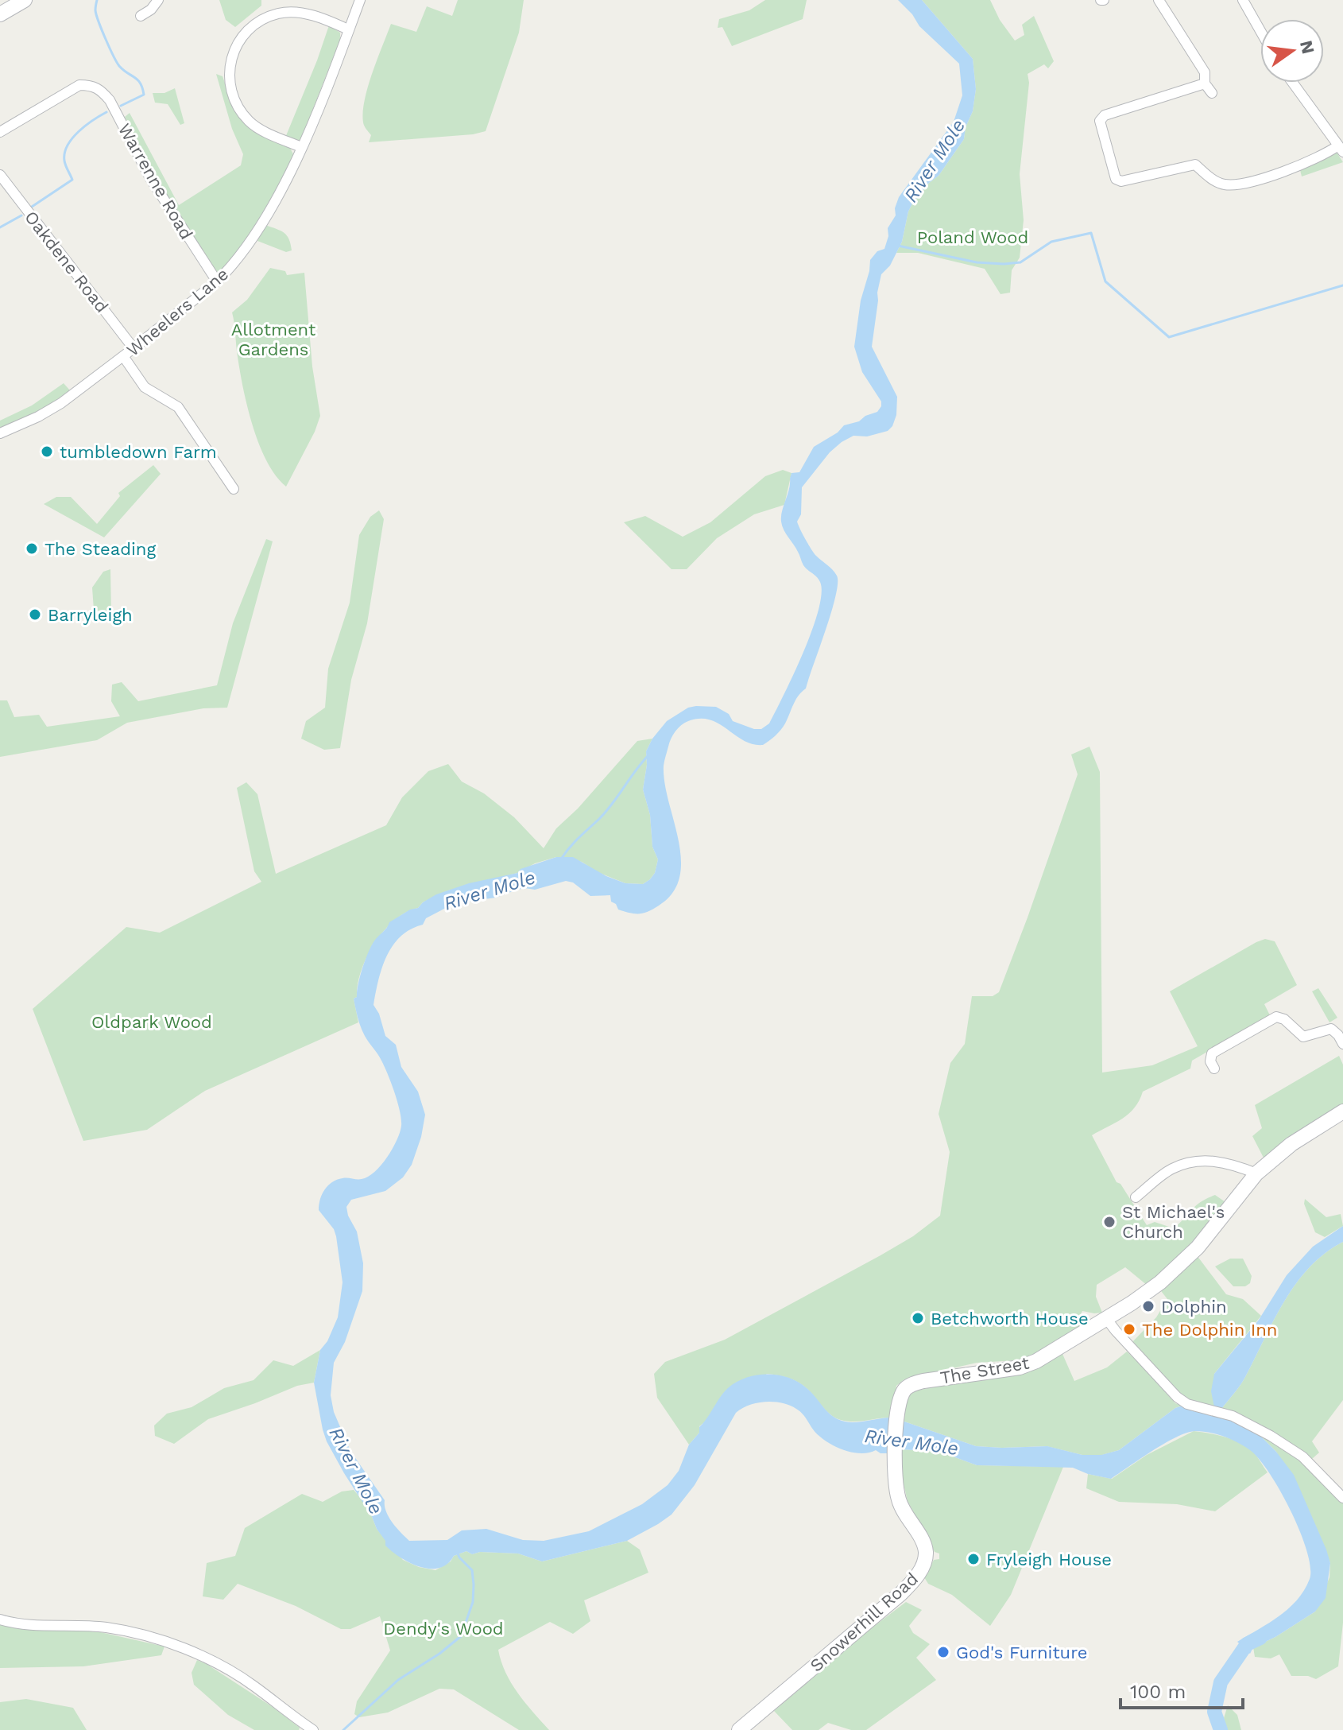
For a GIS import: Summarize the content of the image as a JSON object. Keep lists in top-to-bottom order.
{
  "streets": {
    "street": [
      "Warrenne Road",
      "Oakdene Road",
      "Wheelers Lane",
      "The Street",
      "Snowerhill Road"
    ]
  },
  "crossings": [
    ["Warrenne Road", "Wheelers Lane"],
    ["Oakdene Road", "Wheelers Lane"],
    ["The Street", "Snowerhill Road"]
  ],
  "water": ["River Mole"],
  "parks": [
    "Poland Wood",
    "Allotment Gardens",
    "Oldpark Wood",
    "Dendy's Wood"
  ],
  "places": [
    "tumbledown Farm",
    "The Steading",
    "Barryleigh",
    "St Michael's Church",
    "Dolphin",
    "Betchworth House",
    "The Dolphin Inn",
    "Fryleigh House",
    "God's Furniture"
  ],
  "scale_bar": "100 m",
  "north": "right"
}
